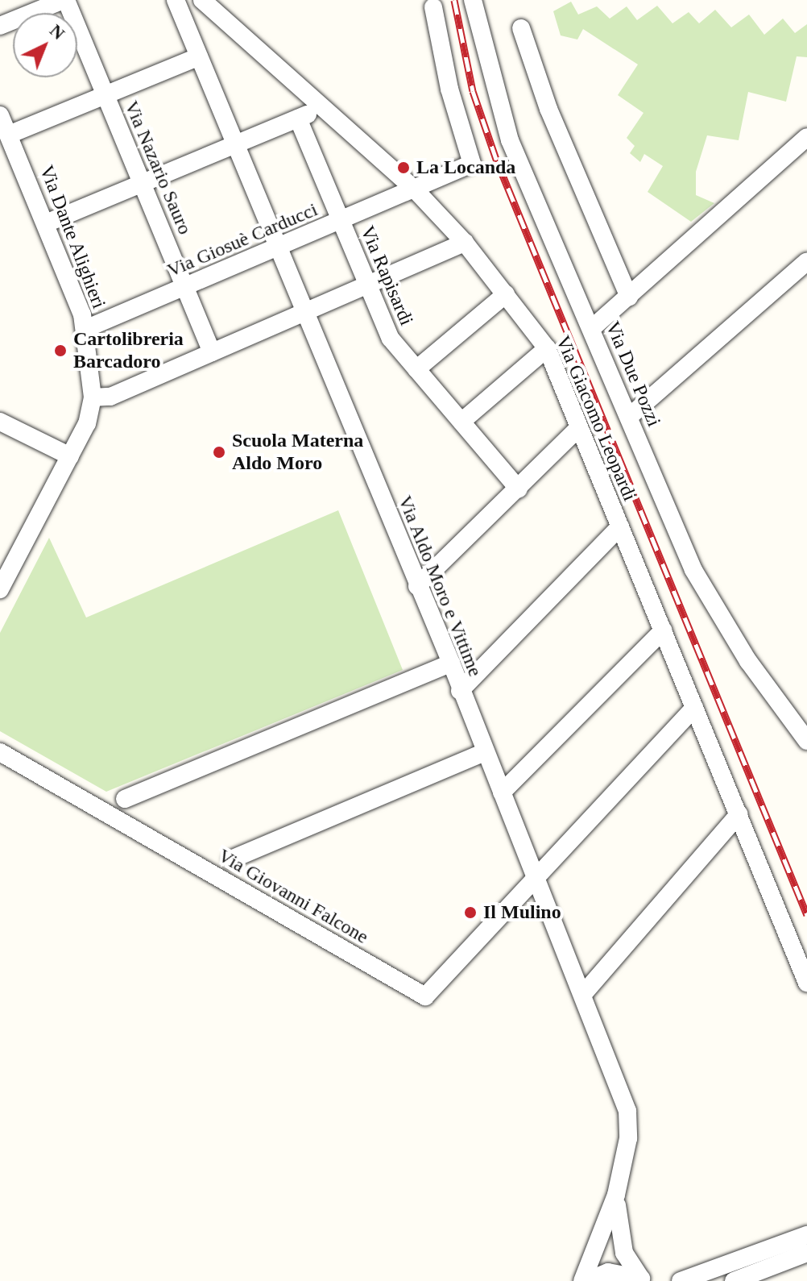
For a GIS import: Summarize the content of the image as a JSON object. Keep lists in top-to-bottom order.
{
  "streets": {
    "street": [
      "Via Nazario Sauro",
      "Via Dante Alighieri",
      "Via Giosuè Carducci",
      "Via Rapisardi",
      "Via Due Pozzi",
      "Via Giacomo Leopardi",
      "Via Aldo Moro e Vittime",
      "Via Giovanni Falcone"
    ]
  },
  "crossings": [
    ["Via Nazario Sauro", "Via Giosuè Carducci"],
    ["Via Dante Alighieri", "Via Giosuè Carducci"],
    ["Via Giosuè Carducci", "Via Rapisardi"],
    ["Via Giosuè Carducci", "Via Giacomo Leopardi"],
    ["Via Giosuè Carducci", "Via Aldo Moro e Vittime"],
    ["Via Aldo Moro e Vittime", "Via Giovanni Falcone"]
  ],
  "places": [
    "La Locanda",
    "Cartolibreria Barcadoro",
    "Scuola Materna Aldo Moro",
    "Il Mulino"
  ],
  "north": "top right"
}
